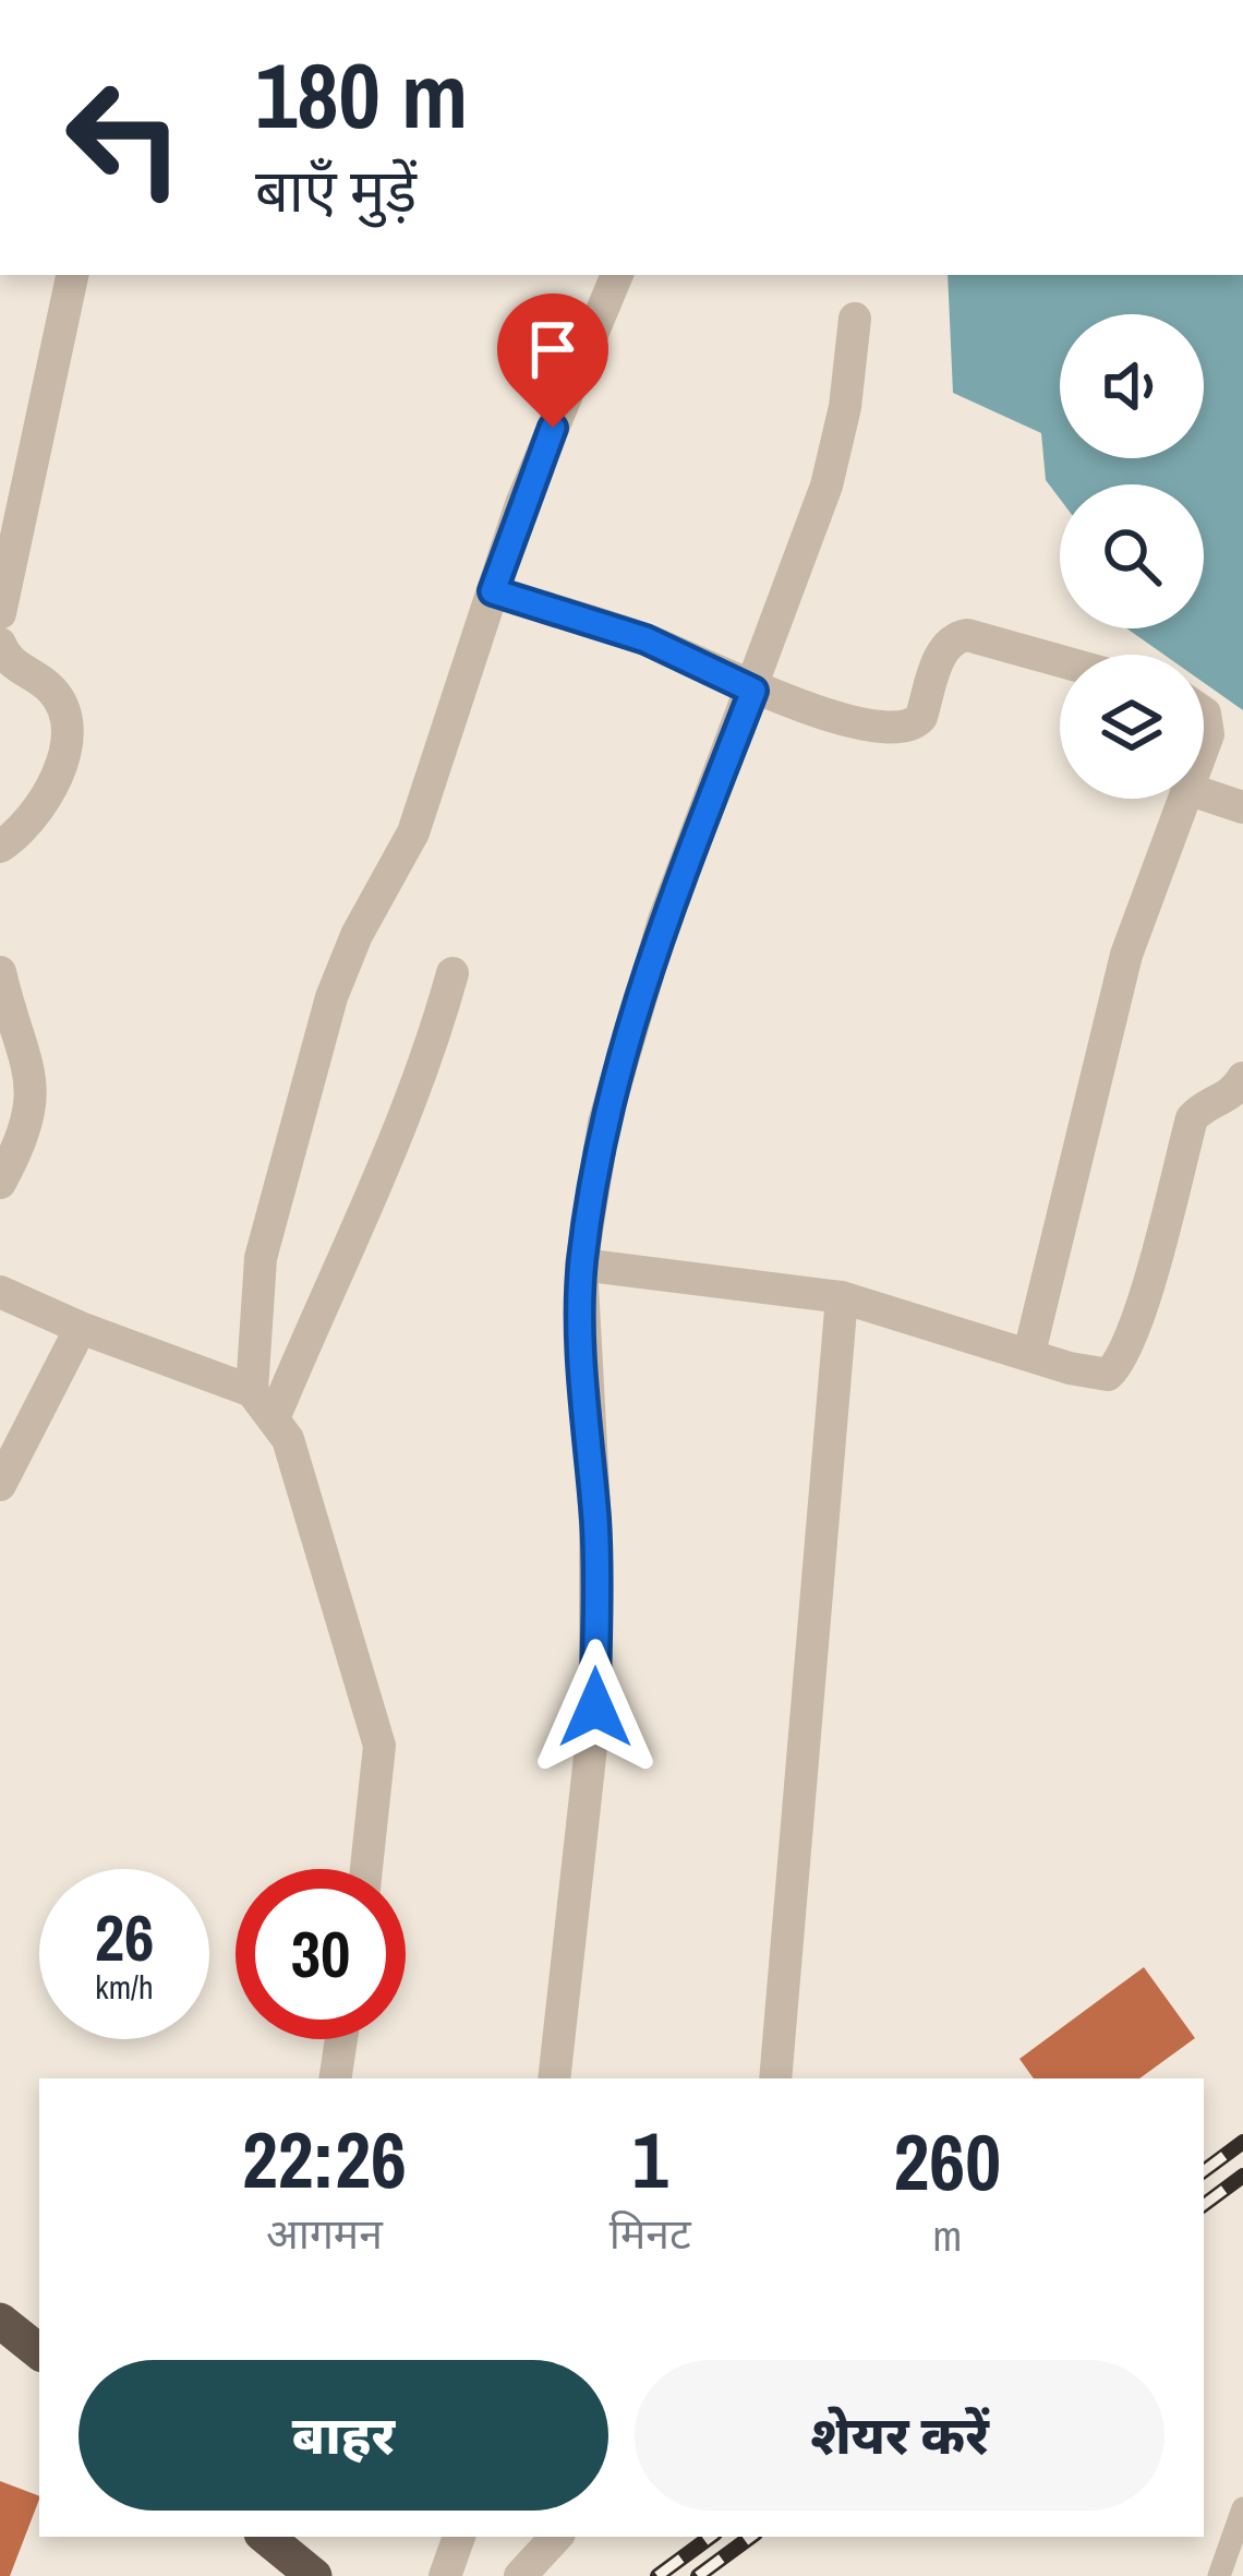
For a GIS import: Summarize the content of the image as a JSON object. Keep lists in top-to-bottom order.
{
  "page": {
    "turn": ["180 m", "बाएँ मुड़ें"],
    "speed": "26 km/h",
    "limit": "30",
    "eta": [
      "22:26",
      "आगमन",
      "1",
      "मिनट",
      "260",
      "m"
    ],
    "buttons": ["बाहर", "शेयर करें"]
  }
}
